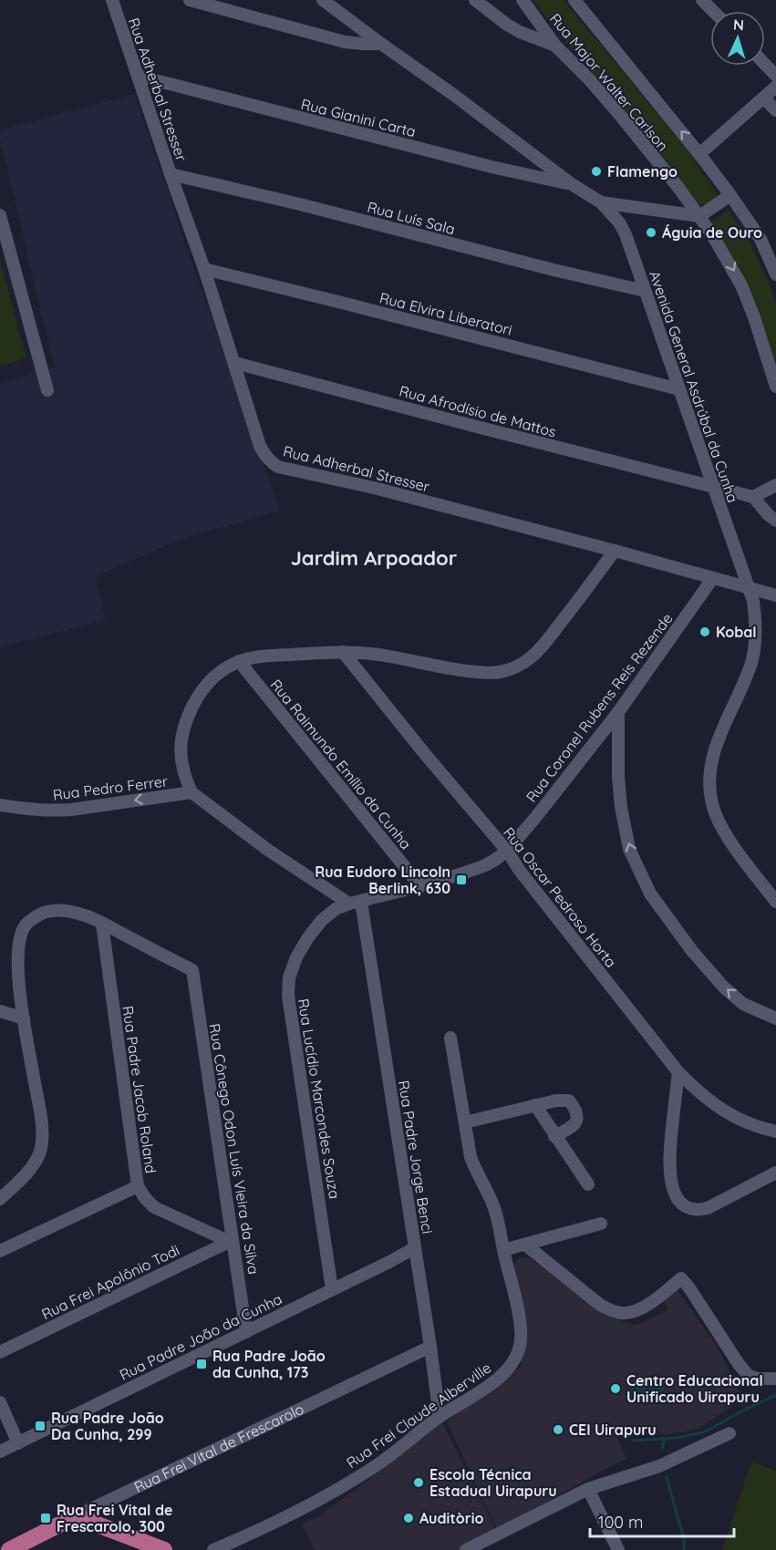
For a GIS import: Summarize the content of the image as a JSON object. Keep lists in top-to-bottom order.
{
  "streets": {
    "main road": ["Rua Frei Vital de Frescarolo"],
    "street": [
      "Rua Major Walter Carlson",
      "Rua Adherbal Stresser",
      "Rua Gianini Carta",
      "Rua Luís Sala",
      "Rua Elvira Liberatori",
      "Avenida General Asdrúbal da Cunha",
      "Rua Afrodísio de Mattos",
      "Rua Coronel Rubens Reis Rezende",
      "Rua Raimundo Emílio da Cunha",
      "Rua Pedro Ferrer",
      "Rua Oscar Pedroso Horta",
      "Rua Padre Jacob Roland",
      "Rua Lucídio Marcondes Souza",
      "Rua Cônego Odon Luís Vieira da Silva",
      "Rua Padre Jorge Benci",
      "Rua Frei Apolônio Todi",
      "Rua Padre João da Cunha",
      "Rua Frei Claude Alberville"
    ]
  },
  "crossings": [
    ["Rua Adherbal Stresser", "Rua Gianini Carta"],
    ["Rua Adherbal Stresser", "Rua Luís Sala"],
    ["Rua Adherbal Stresser", "Rua Elvira Liberatori"],
    ["Rua Adherbal Stresser", "Avenida General Asdrúbal da Cunha"],
    ["Rua Adherbal Stresser", "Rua Afrodísio de Mattos"],
    ["Rua Adherbal Stresser", "Rua Coronel Rubens Reis Rezende"],
    ["Rua Gianini Carta", "Avenida General Asdrúbal da Cunha"],
    ["Rua Luís Sala", "Avenida General Asdrúbal da Cunha"],
    ["Rua Elvira Liberatori", "Avenida General Asdrúbal da Cunha"],
    ["Avenida General Asdrúbal da Cunha", "Rua Afrodísio de Mattos"],
    ["Rua Coronel Rubens Reis Rezende", "Rua Raimundo Emílio da Cunha"],
    ["Rua Coronel Rubens Reis Rezende", "Rua Oscar Pedroso Horta"],
    ["Rua Coronel Rubens Reis Rezende", "Rua Lucídio Marcondes Souza"],
    ["Rua Raimundo Emílio da Cunha", "Rua Lucídio Marcondes Souza"],
    ["Rua Padre Jacob Roland", "Rua Cônego Odon Luís Vieira da Silva"],
    ["Rua Padre Jacob Roland", "Rua Frei Apolônio Todi"],
    ["Rua Lucídio Marcondes Souza", "Rua Padre Jorge Benci"],
    ["Rua Lucídio Marcondes Souza", "Rua Padre João da Cunha"],
    ["Rua Cônego Odon Luís Vieira da Silva", "Rua Frei Apolônio Todi"],
    ["Rua Cônego Odon Luís Vieira da Silva", "Rua Padre João da Cunha"],
    ["Rua Padre Jorge Benci", "Rua Padre João da Cunha"],
    ["Rua Padre Jorge Benci", "Rua Frei Claude Alberville"],
    ["Rua Padre Jorge Benci", "Rua Frei Vital de Frescarolo"]
  ],
  "one_way": ["Rua Pedro Ferrer"],
  "districts": ["Jardim Arpoador"],
  "places": {
    "other": [
      "Flamengo",
      "Águia de Ouro",
      "Kobal",
      "Centro Educacional Unificado Uirapuru",
      "CEI Uirapuru",
      "Escola Técnica Estadual Uirapuru",
      "Auditòrio"
    ],
    "transit": [
      "Rua Eudoro Lincoln Berlink, 630",
      "Rua Padre João da Cunha, 173",
      "Rua Padre João Da Cunha, 299",
      "Rua Frei Vital de Frescarolo, 300"
    ]
  },
  "scale_bar": "100 m",
  "north": "top"
}
